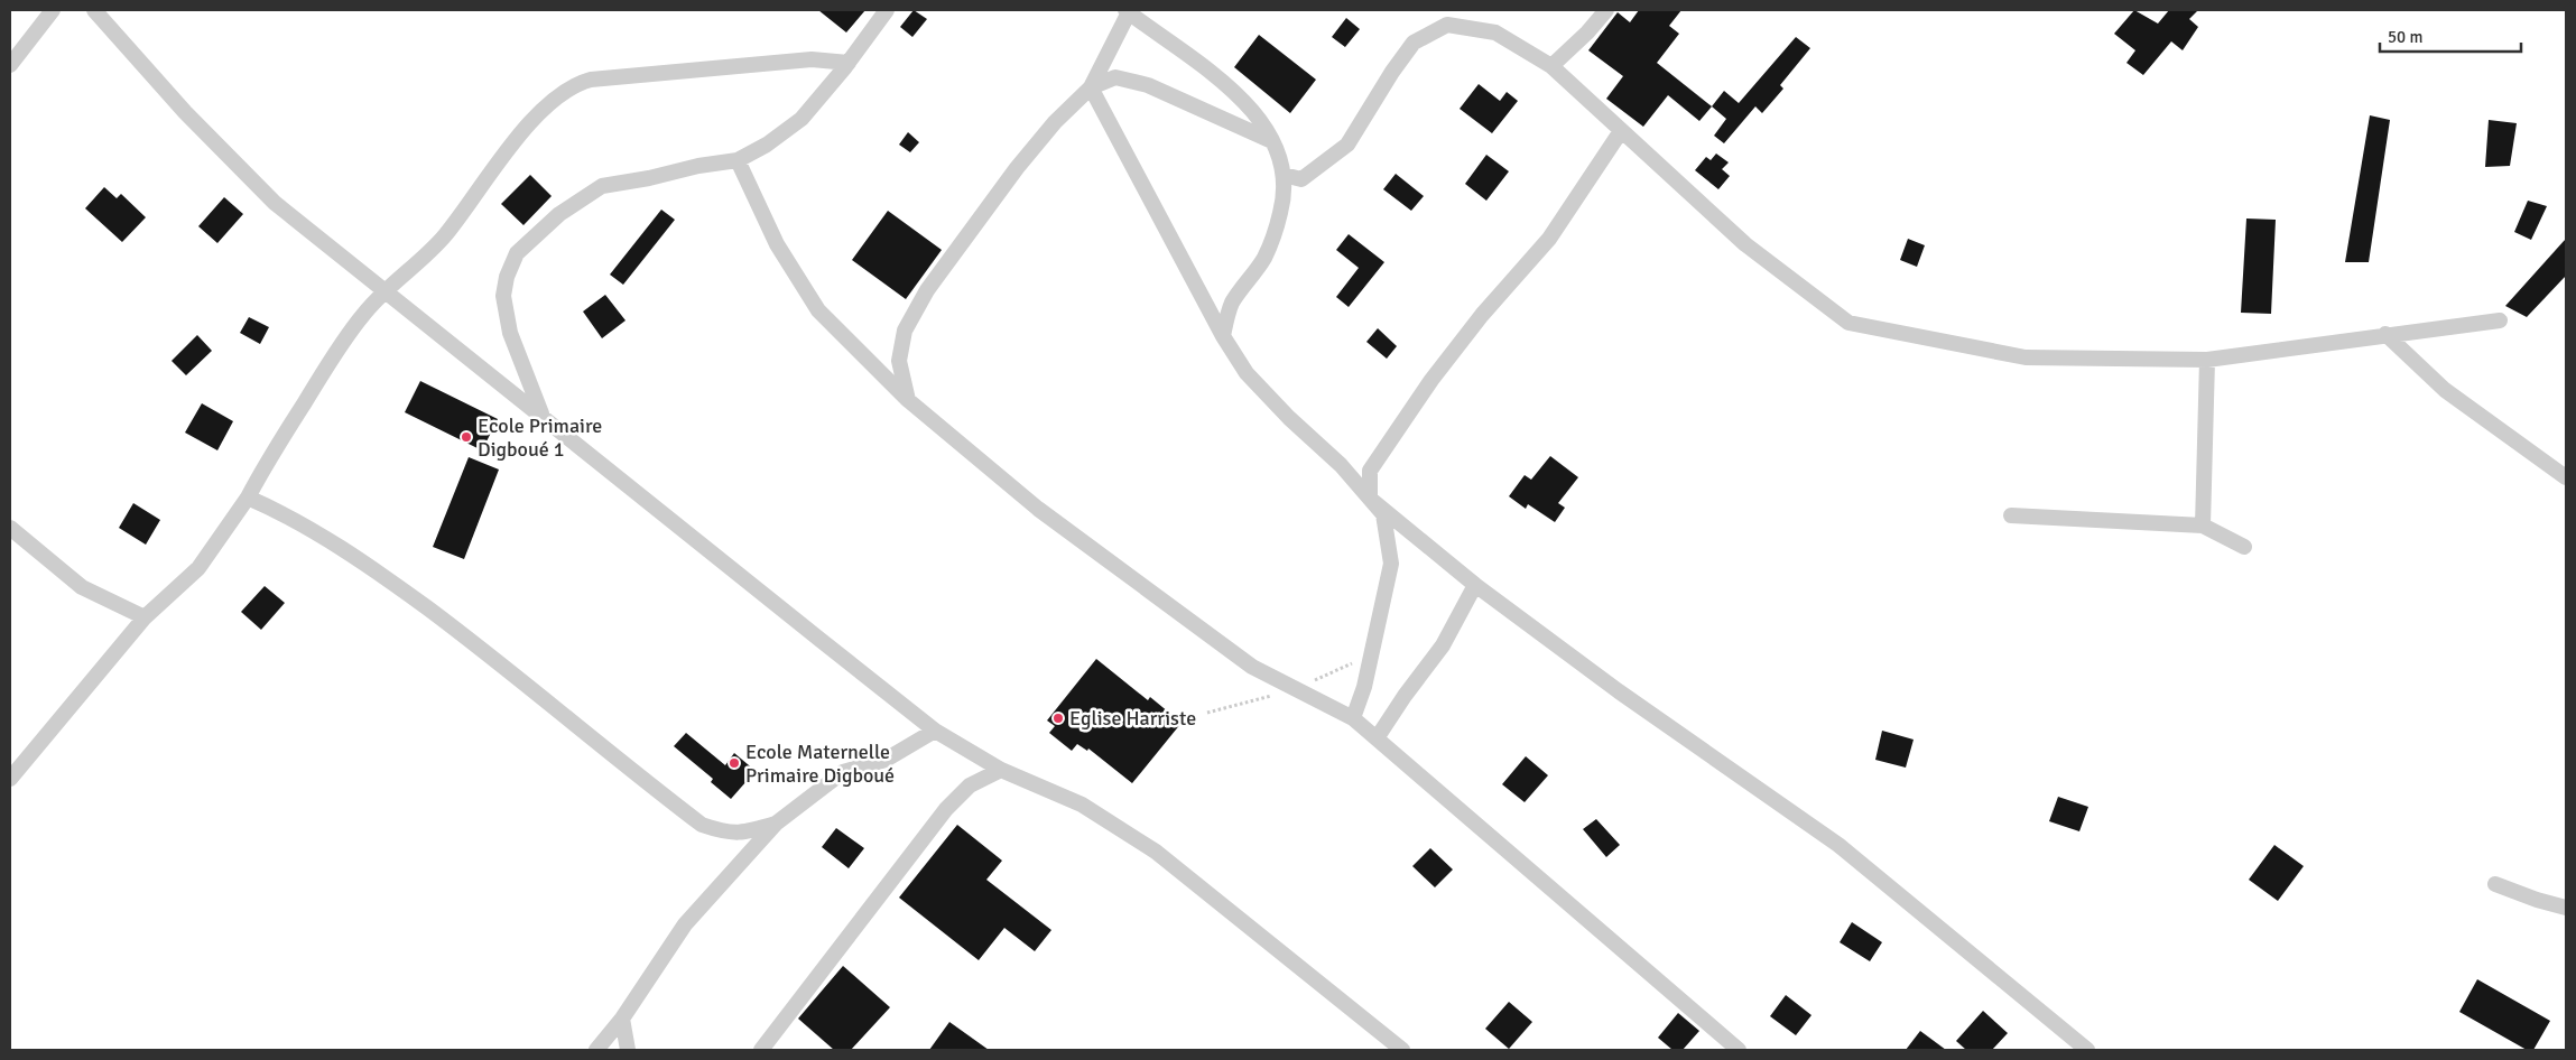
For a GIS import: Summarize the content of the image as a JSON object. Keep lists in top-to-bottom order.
{
  "places": ["Ecole Primaire Digboué 1", "Eglise Harriste", "Ecole Maternelle Primaire Digboué"],
  "scale_bar": "50 m"
}
